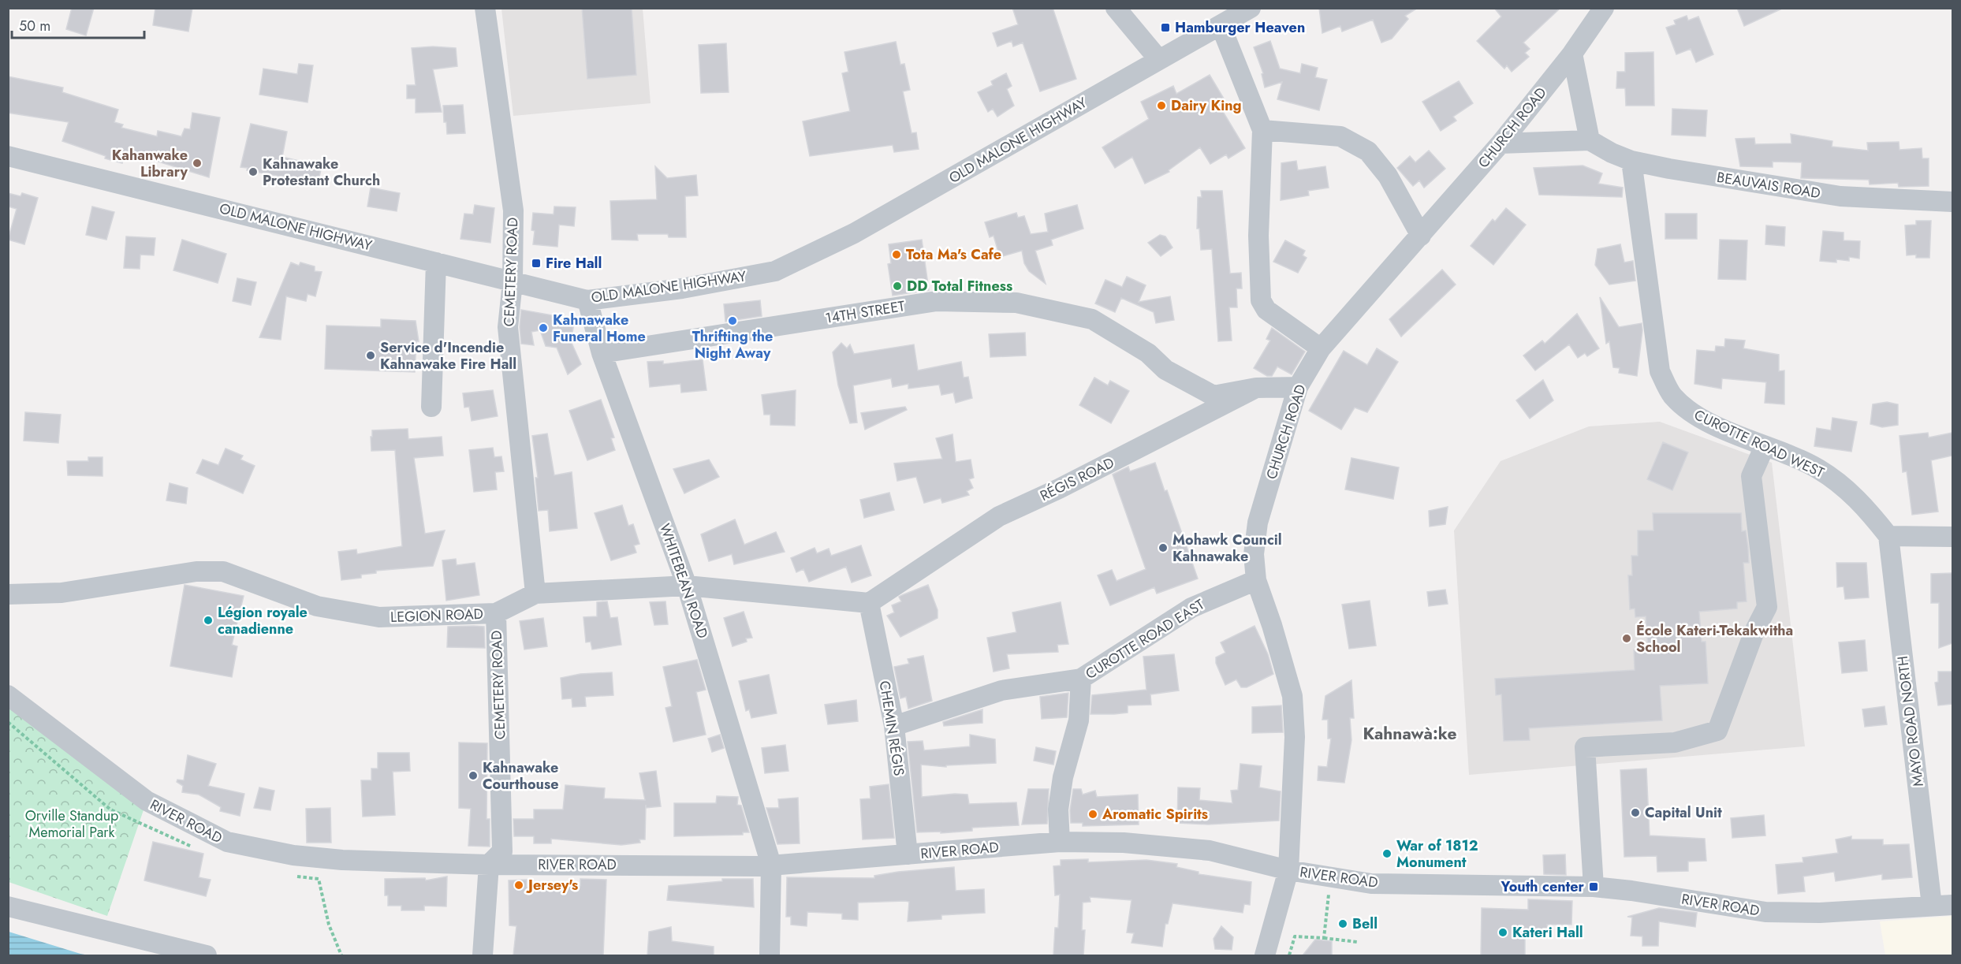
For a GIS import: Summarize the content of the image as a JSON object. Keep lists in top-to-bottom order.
{
  "streets": {
    "street": [
      "CHURCH ROAD",
      "OLD MALONE HIGHWAY",
      "BEAUVAIS ROAD",
      "CEMETERY ROAD",
      "14TH STREET",
      "CUROTTE ROAD WEST",
      "RÉGIS ROAD",
      "WHITEBEAN ROAD",
      "LEGION ROAD",
      "CUROTTE ROAD EAST",
      "MAYO ROAD NORTH",
      "CHEMIN RÉGIS",
      "RIVER ROAD"
    ]
  },
  "crossings": [
    ["CHURCH ROAD", "RÉGIS ROAD"],
    ["CHURCH ROAD", "CUROTTE ROAD EAST"],
    ["CHURCH ROAD", "RIVER ROAD"],
    ["OLD MALONE HIGHWAY", "CEMETERY ROAD"],
    ["OLD MALONE HIGHWAY", "WHITEBEAN ROAD"],
    ["BEAUVAIS ROAD", "CUROTTE ROAD WEST"],
    ["CEMETERY ROAD", "LEGION ROAD"],
    ["CEMETERY ROAD", "RIVER ROAD"],
    ["14TH STREET", "RÉGIS ROAD"],
    ["14TH STREET", "WHITEBEAN ROAD"],
    ["CUROTTE ROAD WEST", "MAYO ROAD NORTH"],
    ["RÉGIS ROAD", "LEGION ROAD"],
    ["RÉGIS ROAD", "CHEMIN RÉGIS"],
    ["WHITEBEAN ROAD", "LEGION ROAD"],
    ["WHITEBEAN ROAD", "RIVER ROAD"],
    ["LEGION ROAD", "CHEMIN RÉGIS"],
    ["CUROTTE ROAD EAST", "CHEMIN RÉGIS"],
    ["MAYO ROAD NORTH", "RIVER ROAD"],
    ["CHEMIN RÉGIS", "RIVER ROAD"]
  ],
  "districts": ["Kahnawà:ke"],
  "parks": ["Orville Standup Memorial Park"],
  "places": {
    "transit": ["Hamburger Heaven", "Fire Hall", "Youth center"],
    "other": [
      "Dairy King",
      "Kahanwake Library",
      "Kahnawake Protestant Church",
      "Tota Ma's Cafe",
      "DD Total Fitness",
      "Thrifting the Night Away",
      "Kahnawake Funeral Home",
      "Service d'Incendie Kahnawake Fire Hall",
      "Mohawk Council Kahnawake",
      "Légion royale canadienne",
      "École Kateri-Tekakwitha School",
      "Kahnawake Courthouse",
      "Capital Unit",
      "Aromatic Spirits",
      "War of 1812 Monument",
      "Jersey's",
      "Bell",
      "Kateri Hall"
    ]
  },
  "scale_bar": "50 m"
}
